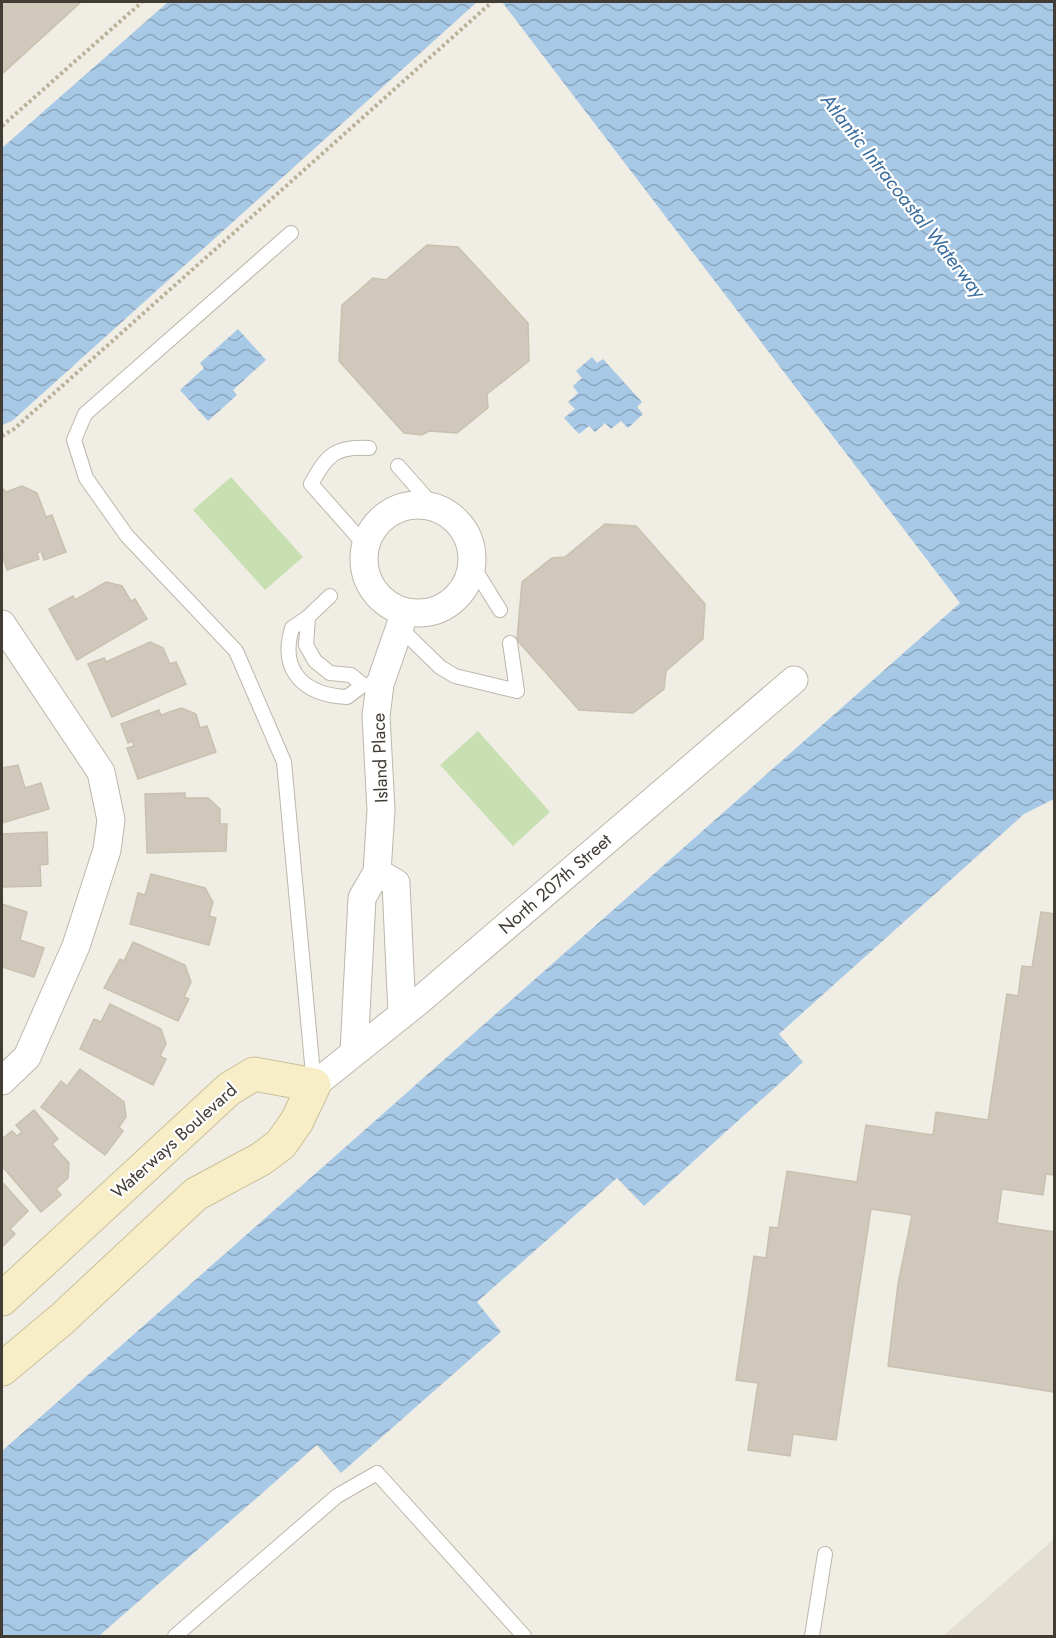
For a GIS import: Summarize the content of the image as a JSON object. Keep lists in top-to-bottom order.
{
  "streets": {
    "street": ["Island Place", "North 207th Street", "Waterways Boulevard"]
  },
  "crossings": [
    ["Island Place", "North 207th Street"],
    ["North 207th Street", "Waterways Boulevard"]
  ],
  "water": ["Atlantic Intracoastal Waterway"]
}
